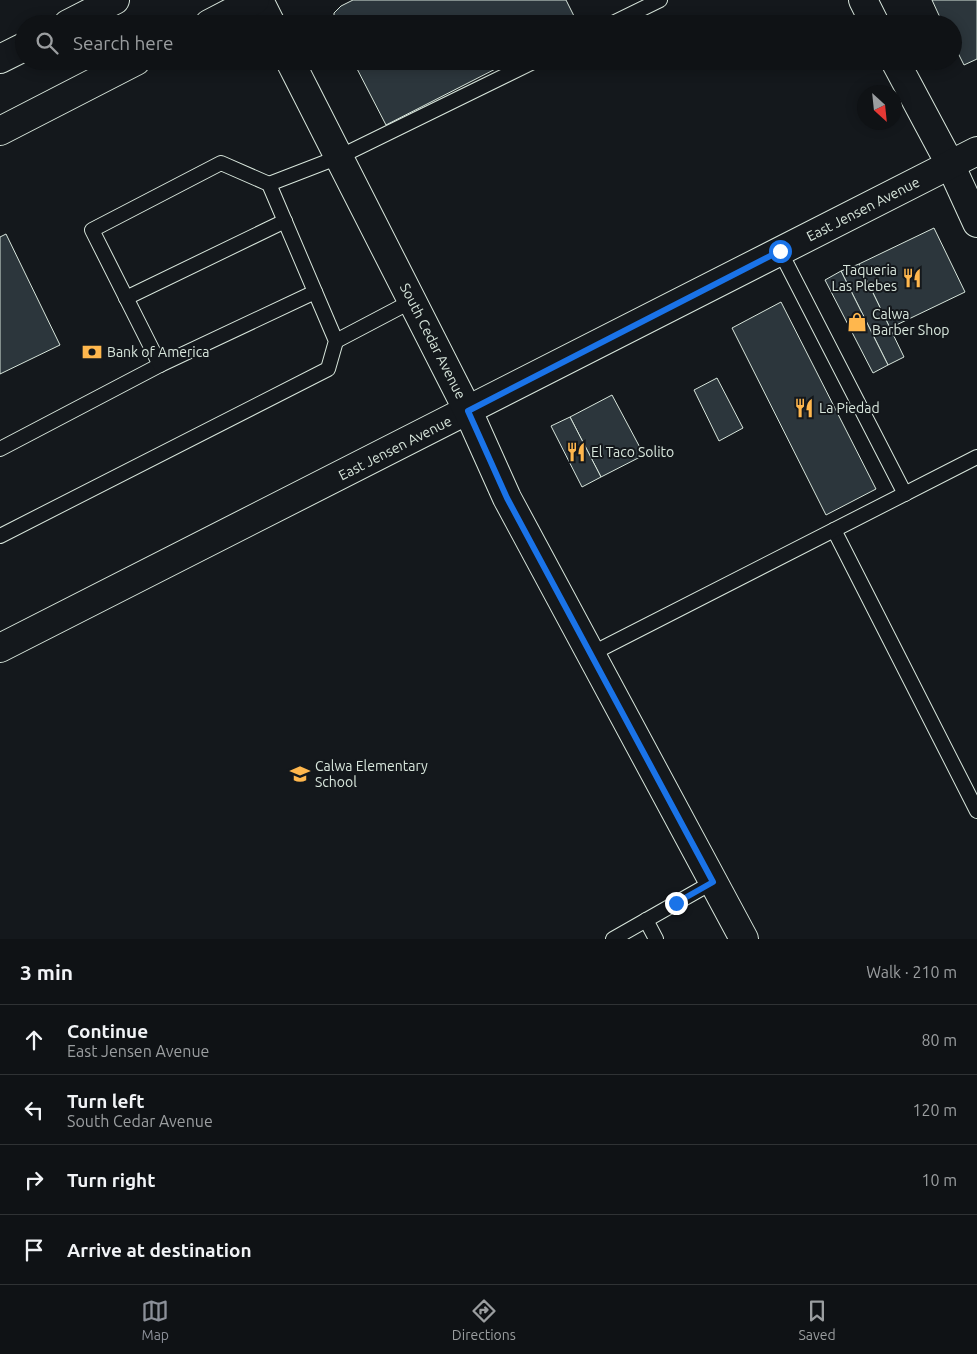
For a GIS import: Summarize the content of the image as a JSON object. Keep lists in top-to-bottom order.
{
  "streets": {
    "main road": ["East Jensen Avenue", "South Cedar Avenue"]
  },
  "crossings": [
    ["East Jensen Avenue", "South Cedar Avenue"]
  ],
  "places": {
    "restaurant": ["Taqueria Las Plebes", "La Piedad", "El Taco Solito"],
    "shop": ["Calwa Barber Shop"],
    "bank": ["Bank of America"],
    "school or university": ["Calwa Elementary School"]
  },
  "north": "bottom right",
  "page": {
    "search": "Search here",
    "heading": ["3 min", "Walk · 210 m"],
    "list": [
      ["Continue", "East Jensen Avenue", "80 m"],
      ["Turn left", "South Cedar Avenue", "120 m"],
      ["Turn right", "10 m"],
      "Arrive at destination"
    ],
    "nav": ["Map", "Directions", "Saved"]
  }
}
